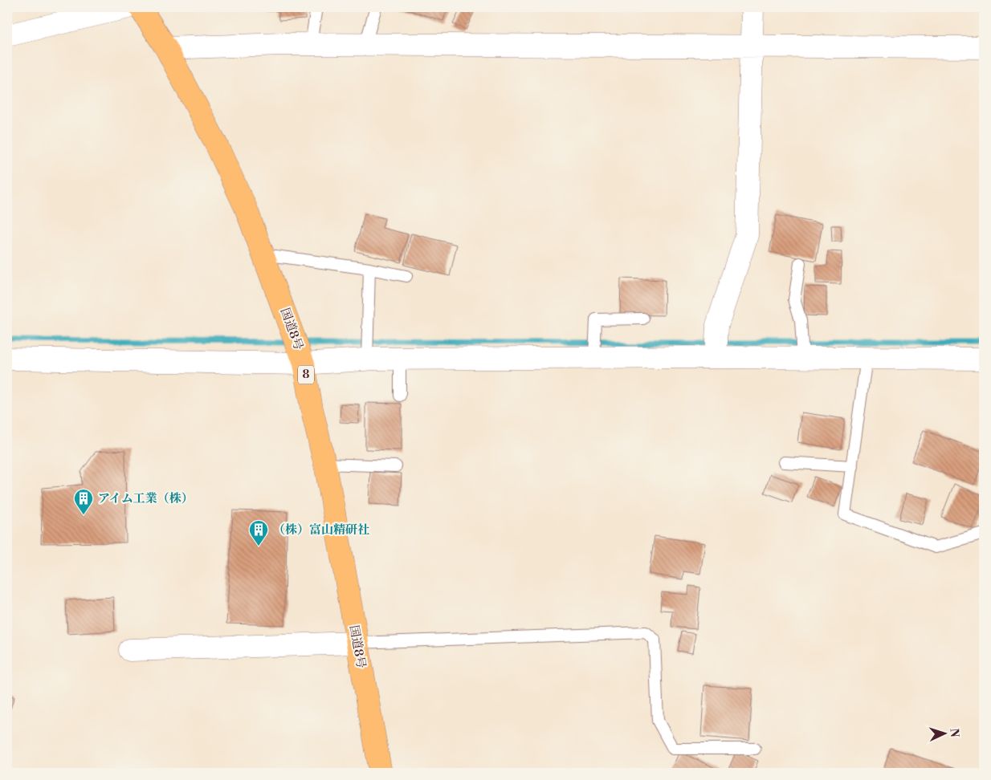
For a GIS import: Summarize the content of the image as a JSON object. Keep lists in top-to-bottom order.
{
  "streets": {
    "highway": ["国道8号", "8"]
  },
  "places": {
    "building": ["アイム工業（株）", "（株）富山精研社"]
  },
  "north": "right"
}
